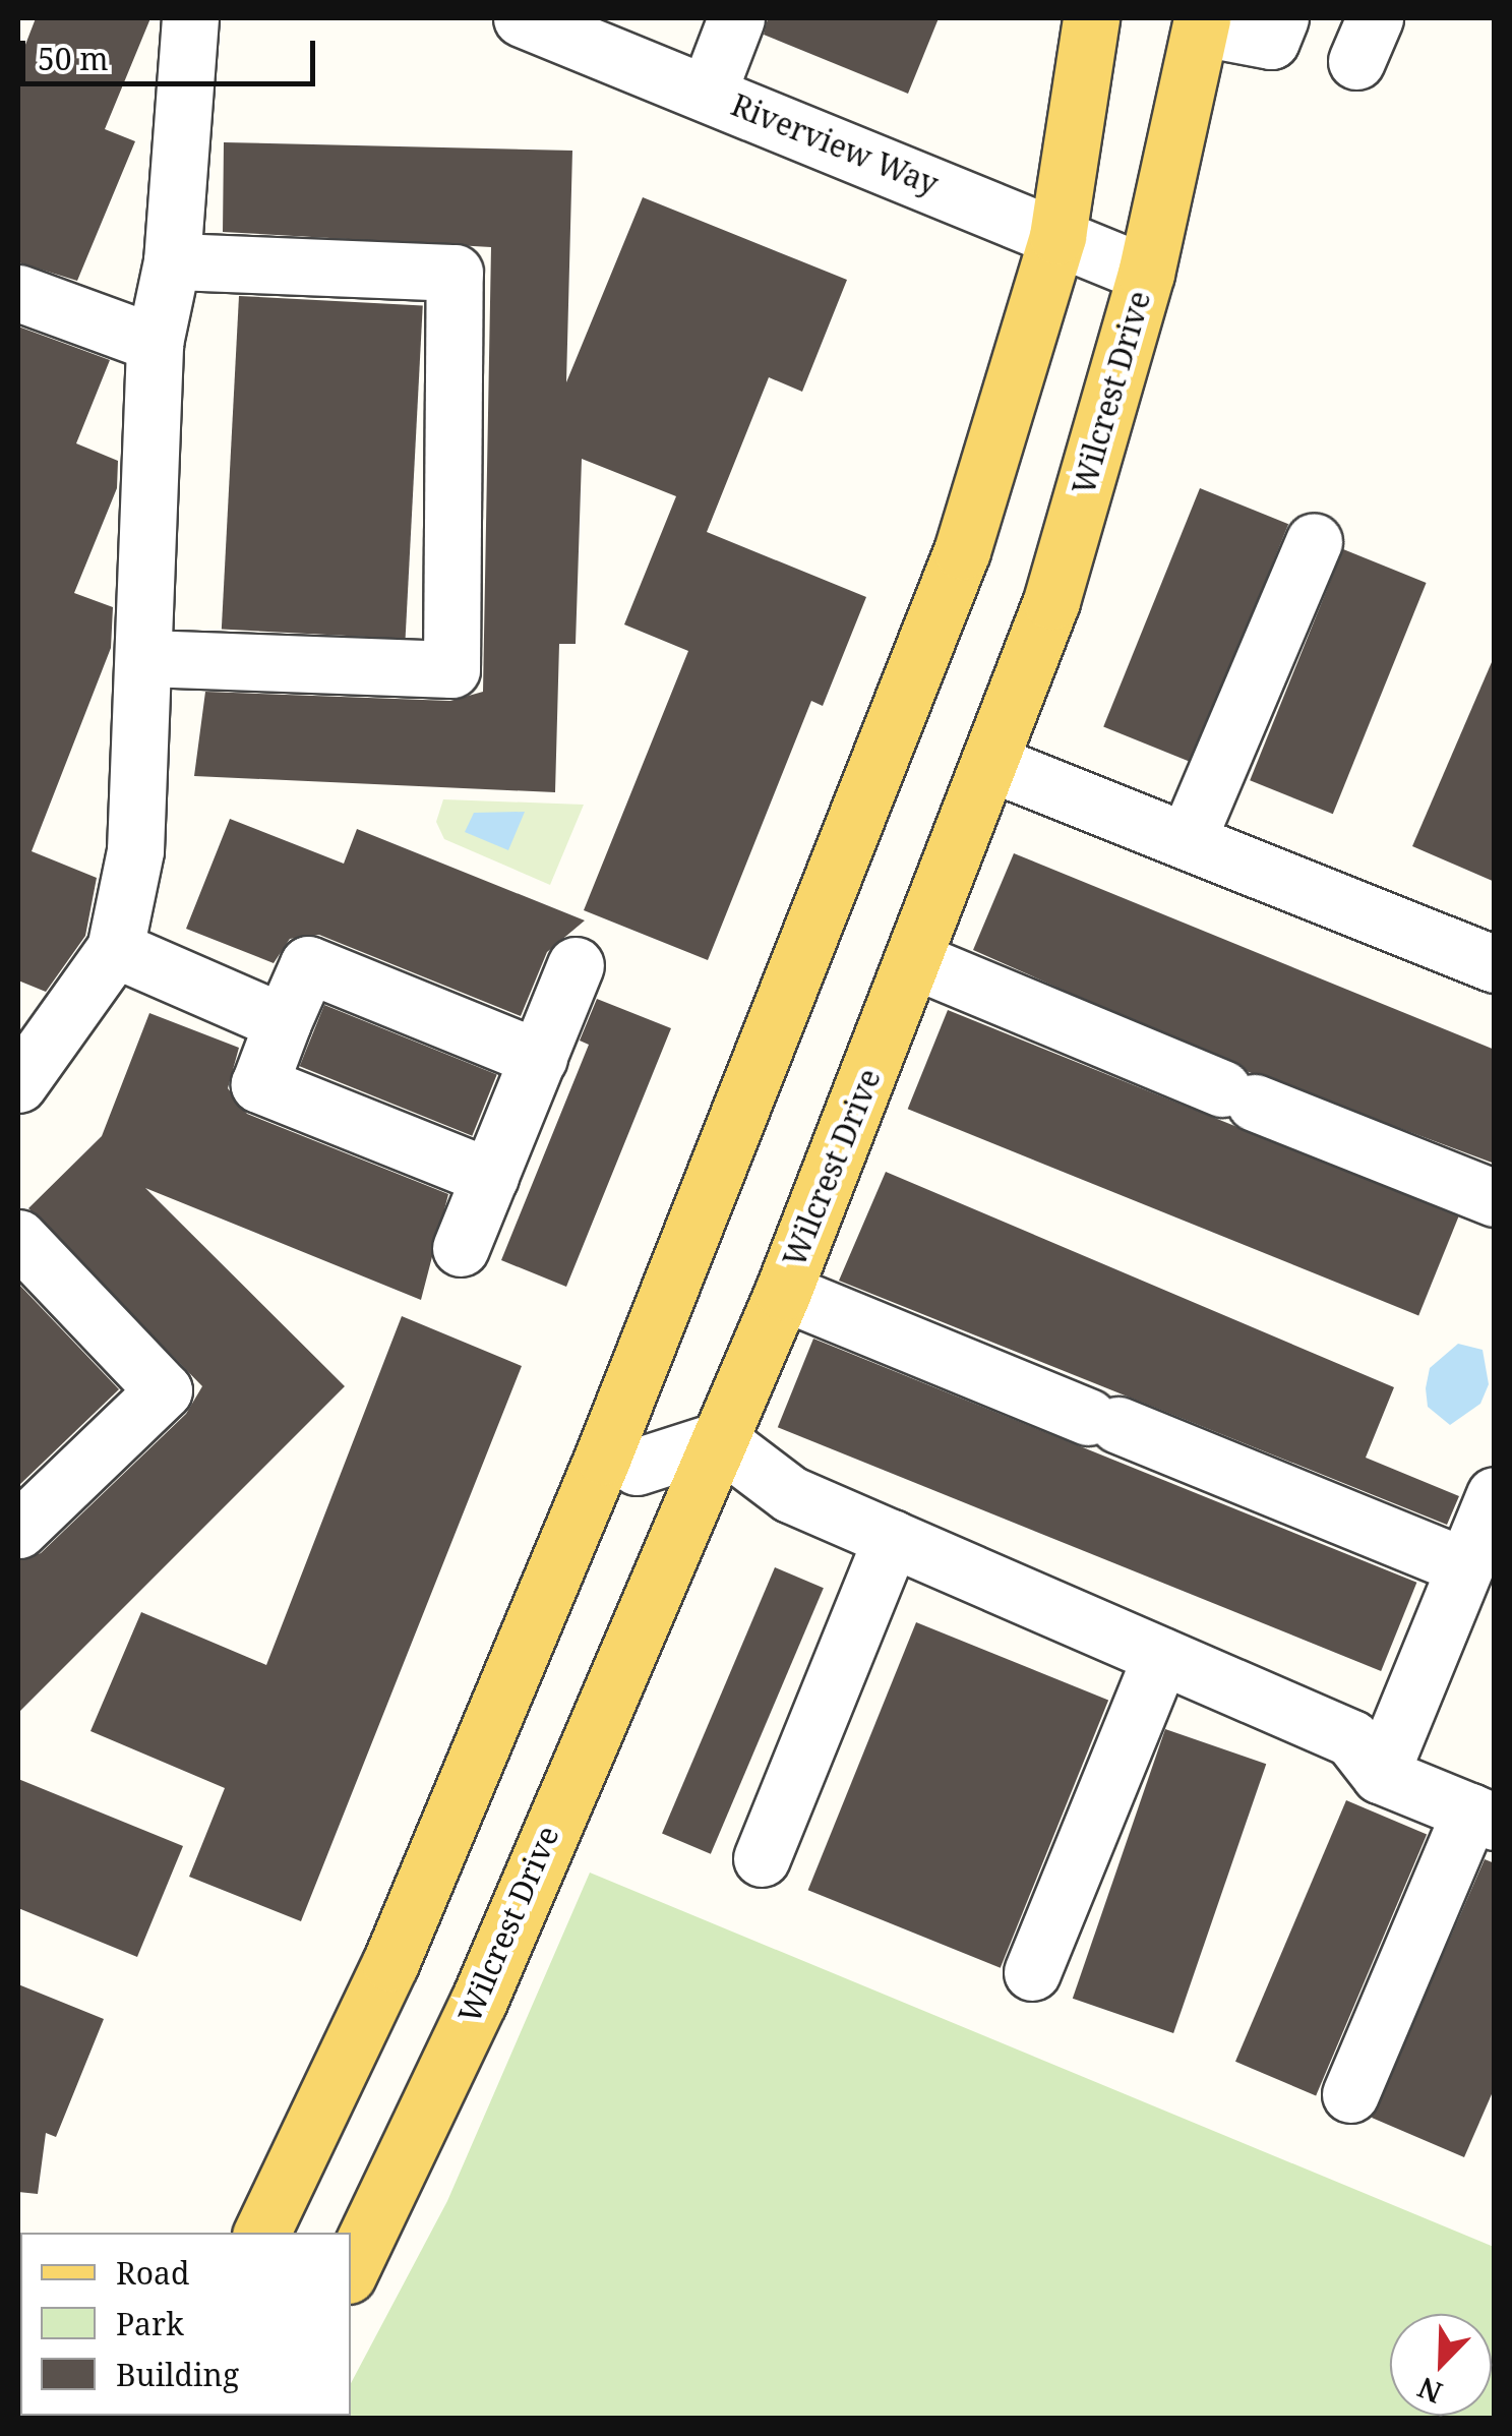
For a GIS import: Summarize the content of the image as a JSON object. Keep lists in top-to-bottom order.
{
  "streets": {
    "main road": ["Wilcrest Drive"],
    "street": ["Riverview Way"]
  },
  "crossings": [
    ["Riverview Way", "Wilcrest Drive"]
  ],
  "legend": ["Road", "Park", "Building"],
  "scale_bar": "50 m",
  "north": "bottom left"
}
